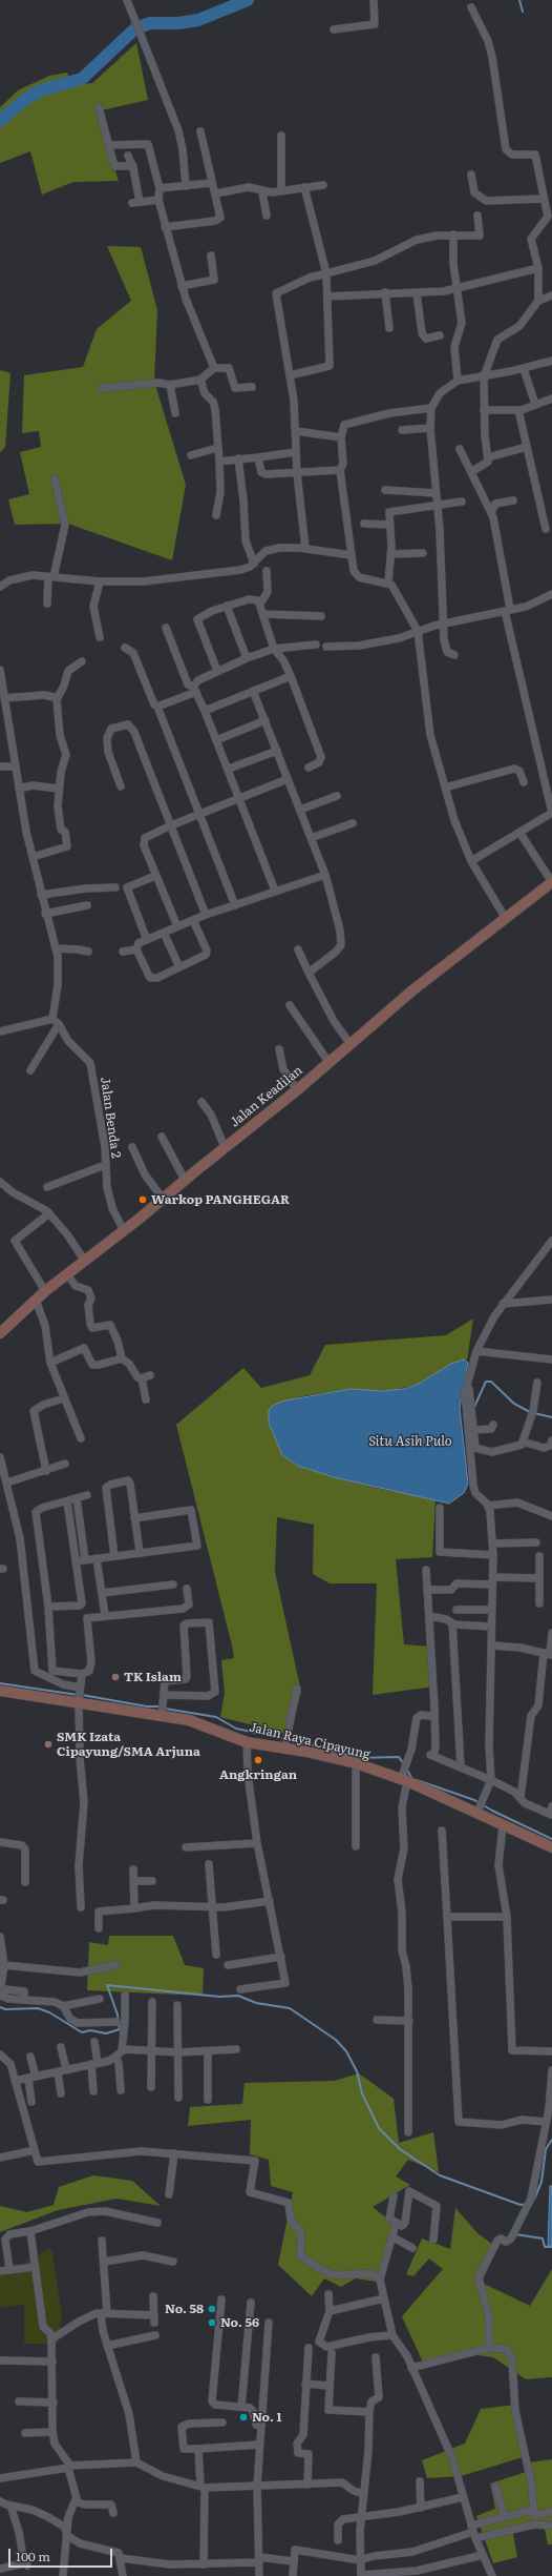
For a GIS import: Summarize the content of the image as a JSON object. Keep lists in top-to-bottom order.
{
  "streets": {
    "main road": ["Jalan Keadilan", "Jalan Raya Cipayung"],
    "street": ["Jalan Benda 2"]
  },
  "crossings": [
    ["Jalan Keadilan", "Jalan Benda 2"]
  ],
  "water": ["Situ Asih Pulo"],
  "places": [
    "Warkop PANGHEGAR",
    "TK Islam",
    "SMK Izata Cipayung/SMA Arjuna",
    "Angkringan",
    "No. 58",
    "No. 56",
    "No. 1"
  ],
  "scale_bar": "100 m"
}
